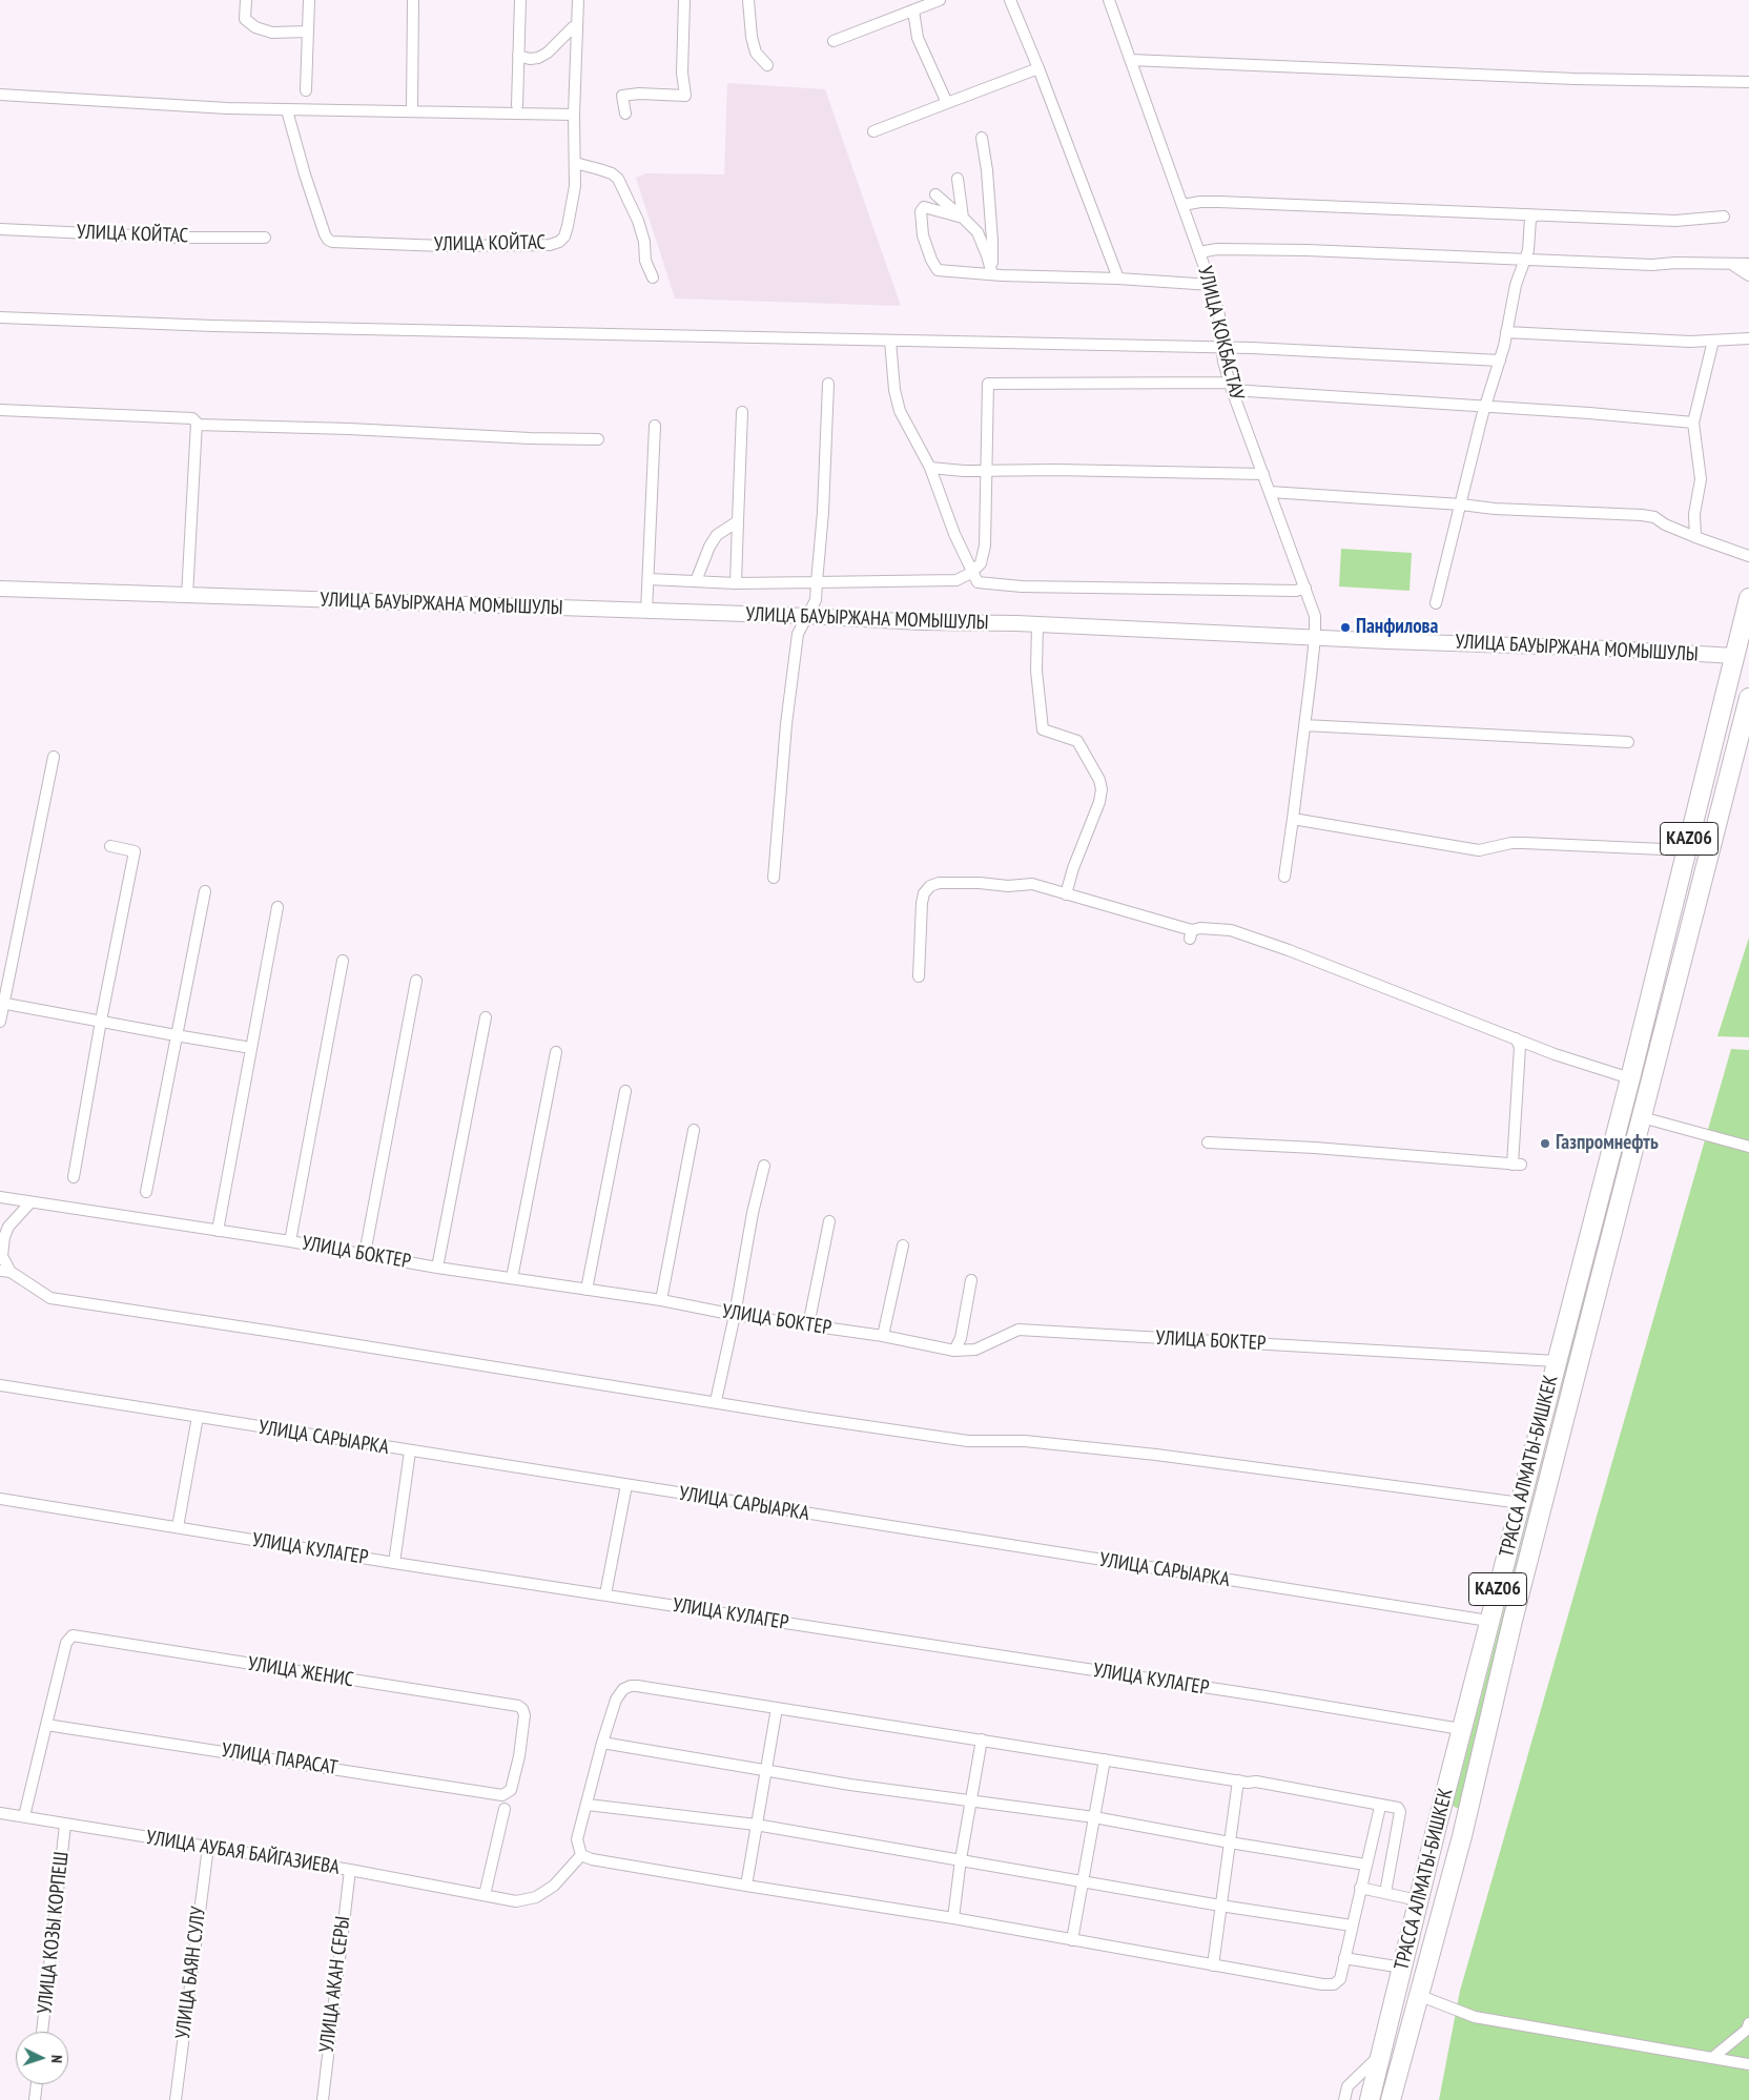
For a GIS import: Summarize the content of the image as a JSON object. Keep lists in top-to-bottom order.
{
  "streets": {
    "highway": ["KАZ06", "ТРАССА АЛМАТЫ-БИШКЕК"],
    "street": [
      "УЛИЦА КОЙТАС",
      "УЛИЦА КОКБАСТАУ",
      "УЛИЦА БАУЫРЖАНА МОМЫШУЛЫ",
      "УЛИЦА БОКТЕР",
      "УЛИЦА САРЫАРКА",
      "УЛИЦА КУЛАГЕР",
      "УЛИЦА ЖЕНИС",
      "УЛИЦА ПАРАСАТ",
      "УЛИЦА АУБАЯ БАЙГАЗИЕВА",
      "УЛИЦА КОЗЫ КОРПЕШ",
      "УЛИЦА БАЯН СУЛУ",
      "УЛИЦА АКАН СЕРЫ"
    ]
  },
  "crossings": [
    ["УЛИЦА КОКБАСТАУ", "УЛИЦА БАУЫРЖАНА МОМЫШУЛЫ"],
    ["УЛИЦА БАУЫРЖАНА МОМЫШУЛЫ", "KАZ06"],
    ["KАZ06", "ТРАССА АЛМАТЫ-БИШКЕК"],
    ["УЛИЦА БОКТЕР", "ТРАССА АЛМАТЫ-БИШКЕК"],
    ["УЛИЦА САРЫАРКА", "ТРАССА АЛМАТЫ-БИШКЕК"],
    ["ТРАССА АЛМАТЫ-БИШКЕК", "УЛИЦА КУЛАГЕР"],
    ["УЛИЦА ЖЕНИС", "УЛИЦА ПАРАСАТ"],
    ["УЛИЦА АУБАЯ БАЙГАЗИЕВА", "УЛИЦА КОЗЫ КОРПЕШ"],
    ["УЛИЦА АУБАЯ БАЙГАЗИЕВА", "УЛИЦА БАЯН СУЛУ"],
    ["УЛИЦА АУБАЯ БАЙГАЗИЕВА", "УЛИЦА АКАН СЕРЫ"]
  ],
  "places": ["Панфилова", "Газпромнефть"],
  "north": "right"
}
